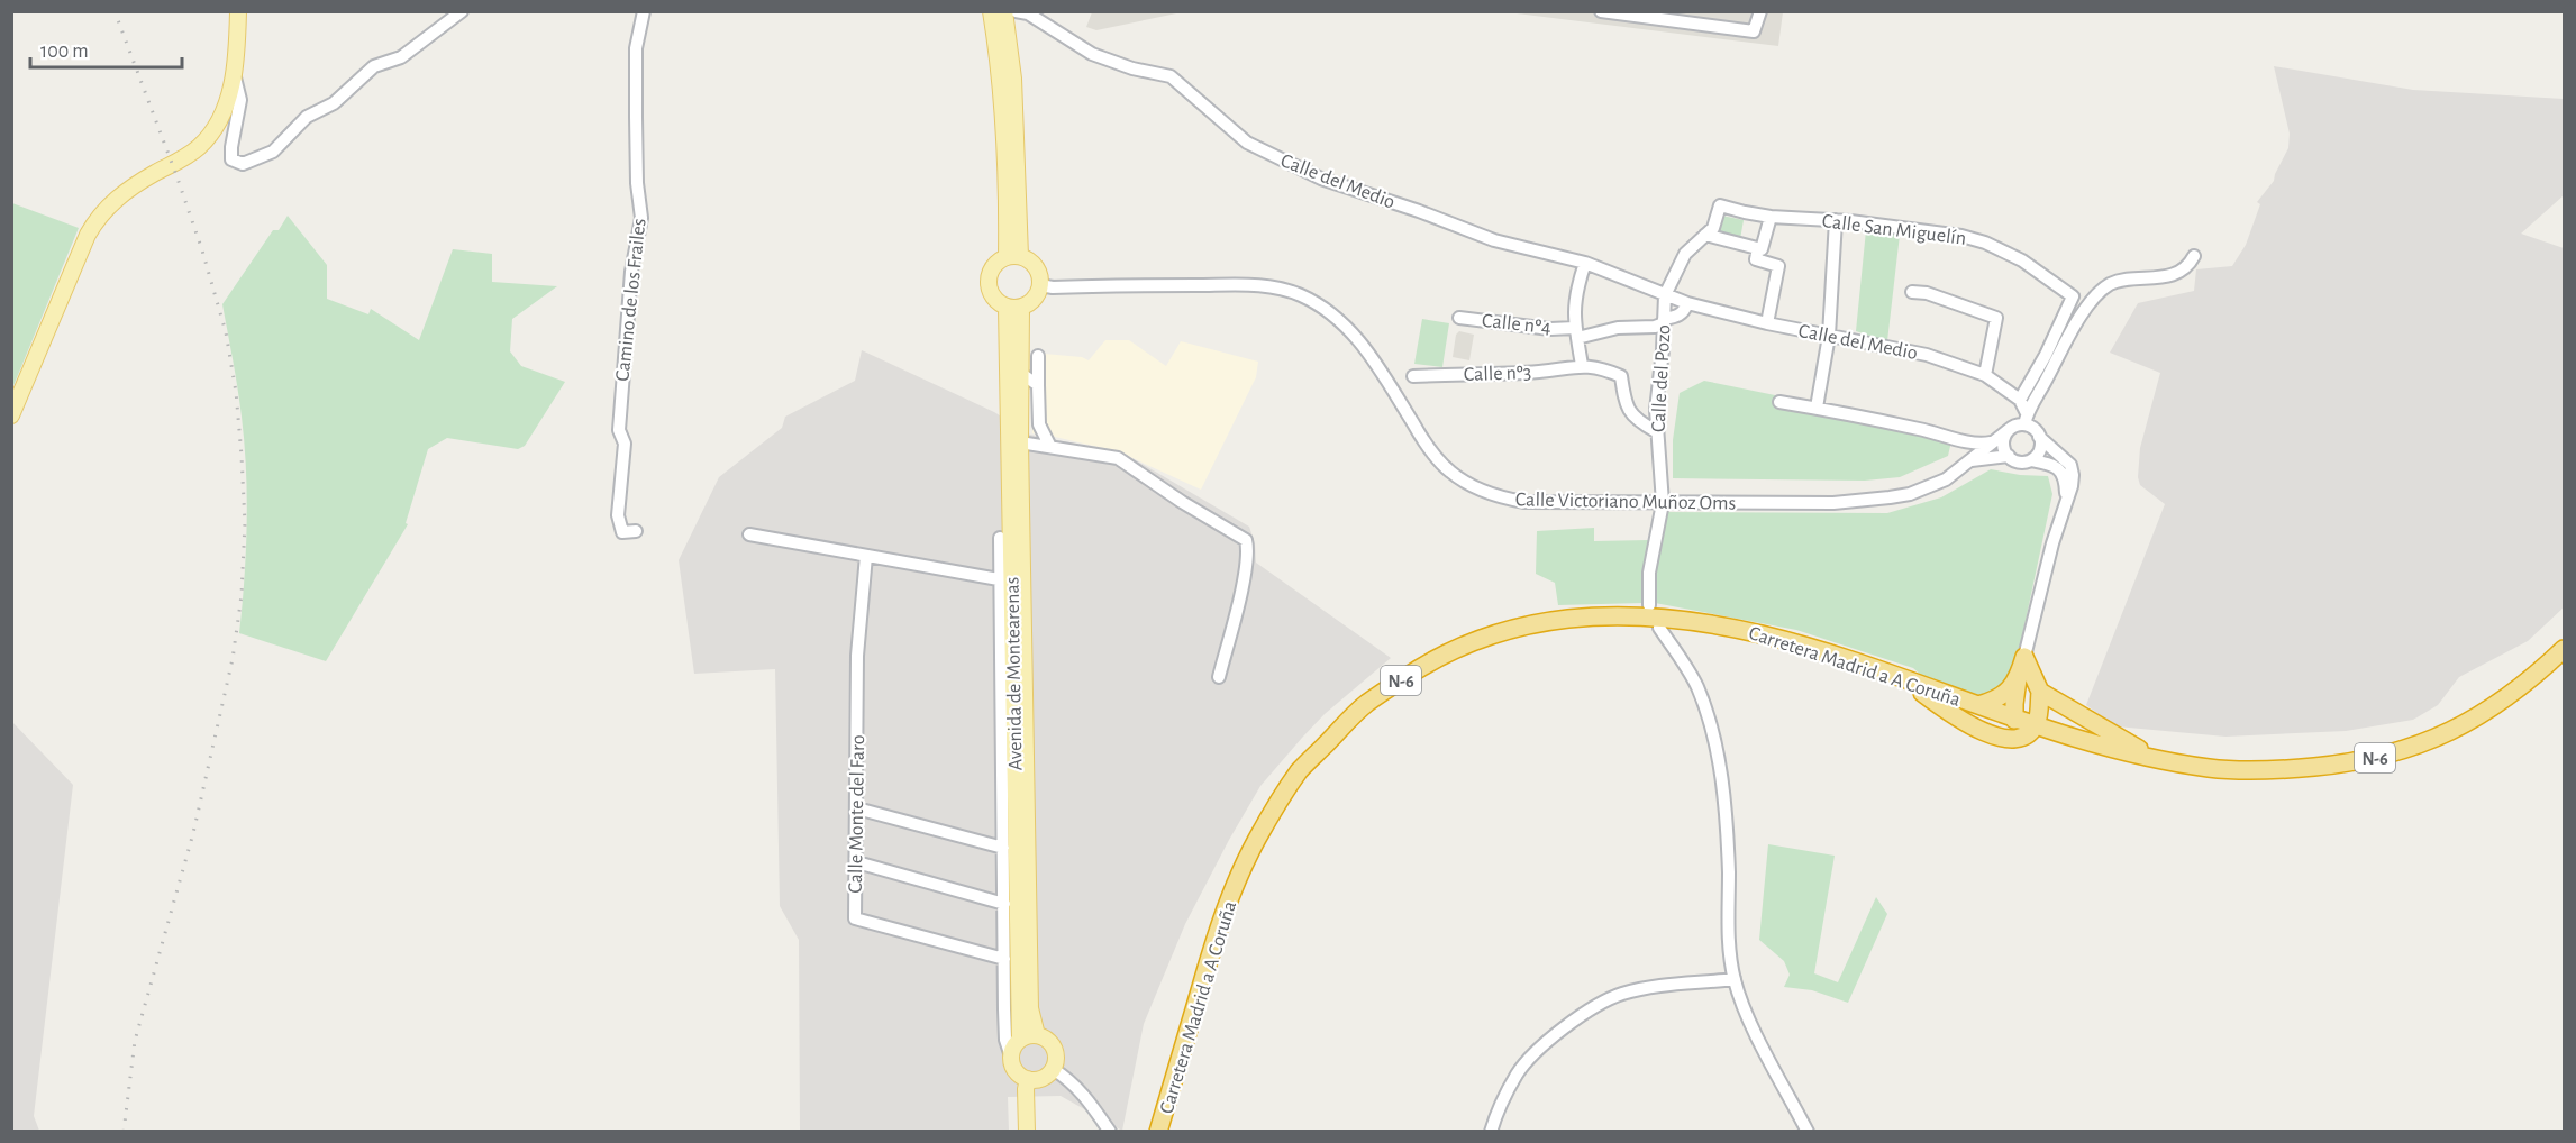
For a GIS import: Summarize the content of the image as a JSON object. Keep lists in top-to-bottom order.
{
  "streets": {
    "highway": ["Carretera Madrid a A Coruña", "N-6"],
    "main road": ["Avenida de Montearenas"],
    "street": [
      "Calle del Medio",
      "Calle San Miguelín",
      "Camino de los Frailes",
      "Calle nº4",
      "Calle nº3",
      "Calle del Pozo",
      "Calle Victoriano Muñoz Oms",
      "Calle Monte del Faro"
    ]
  },
  "crossings": [
    ["Calle del Medio", "Calle San Miguelín"],
    ["Calle del Medio", "Calle del Pozo"],
    ["Calle nº4", "Calle del Pozo"],
    ["Calle del Pozo", "Calle Victoriano Muñoz Oms"],
    ["Calle Victoriano Muñoz Oms", "Avenida de Montearenas"]
  ],
  "scale_bar": "100 m"
}
